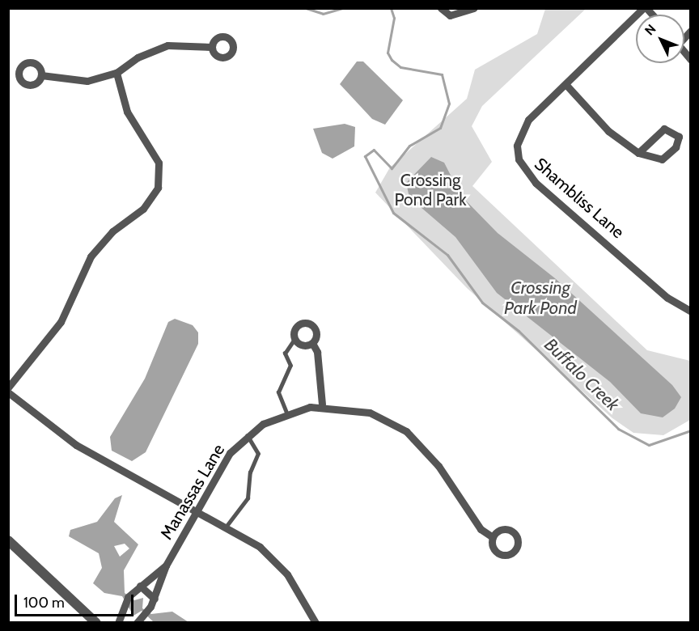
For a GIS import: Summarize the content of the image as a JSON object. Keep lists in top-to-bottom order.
{
  "streets": {
    "street": ["Shambliss Lane", "Manassas Lane"]
  },
  "water": ["Crossing Park Pond", "Buffalo Creek"],
  "parks": ["Crossing Pond Park"],
  "scale_bar": "100 m",
  "north": "top left"
}
